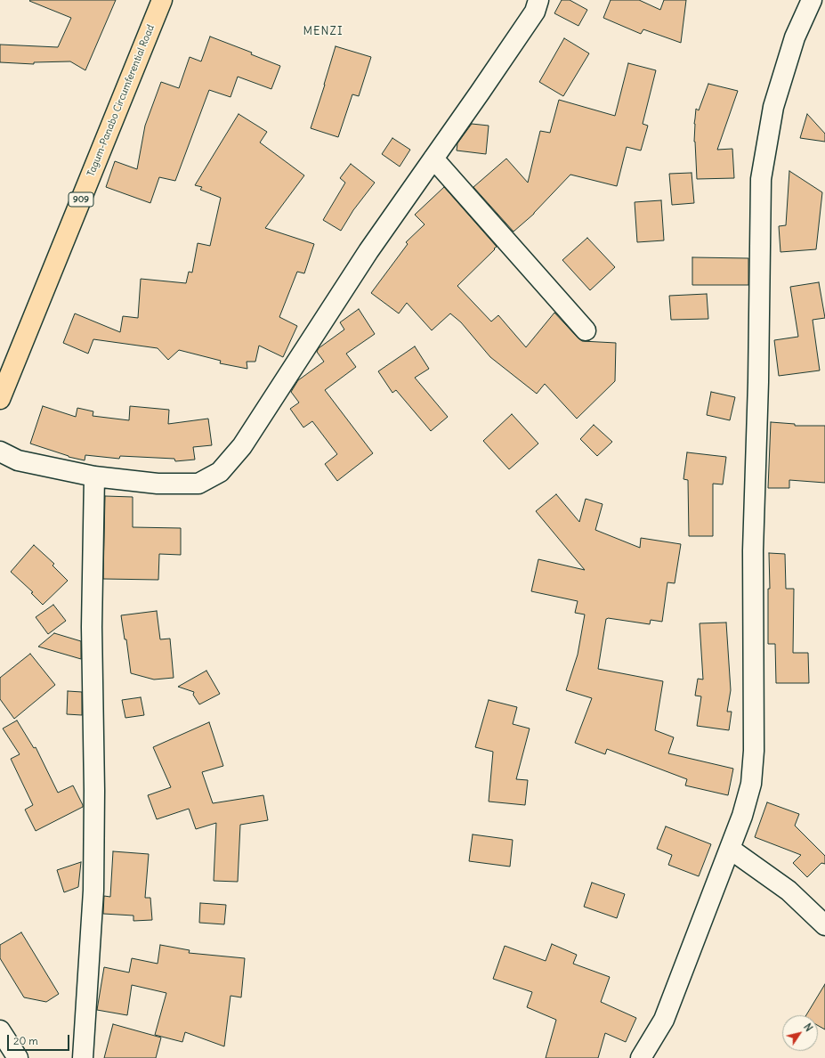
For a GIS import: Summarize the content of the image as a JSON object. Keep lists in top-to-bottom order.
{
  "streets": {
    "main road": ["Tagum-Panabo Circumferential Road", "909"]
  },
  "districts": ["MENZI"],
  "scale_bar": "20 m",
  "north": "top right"
}
